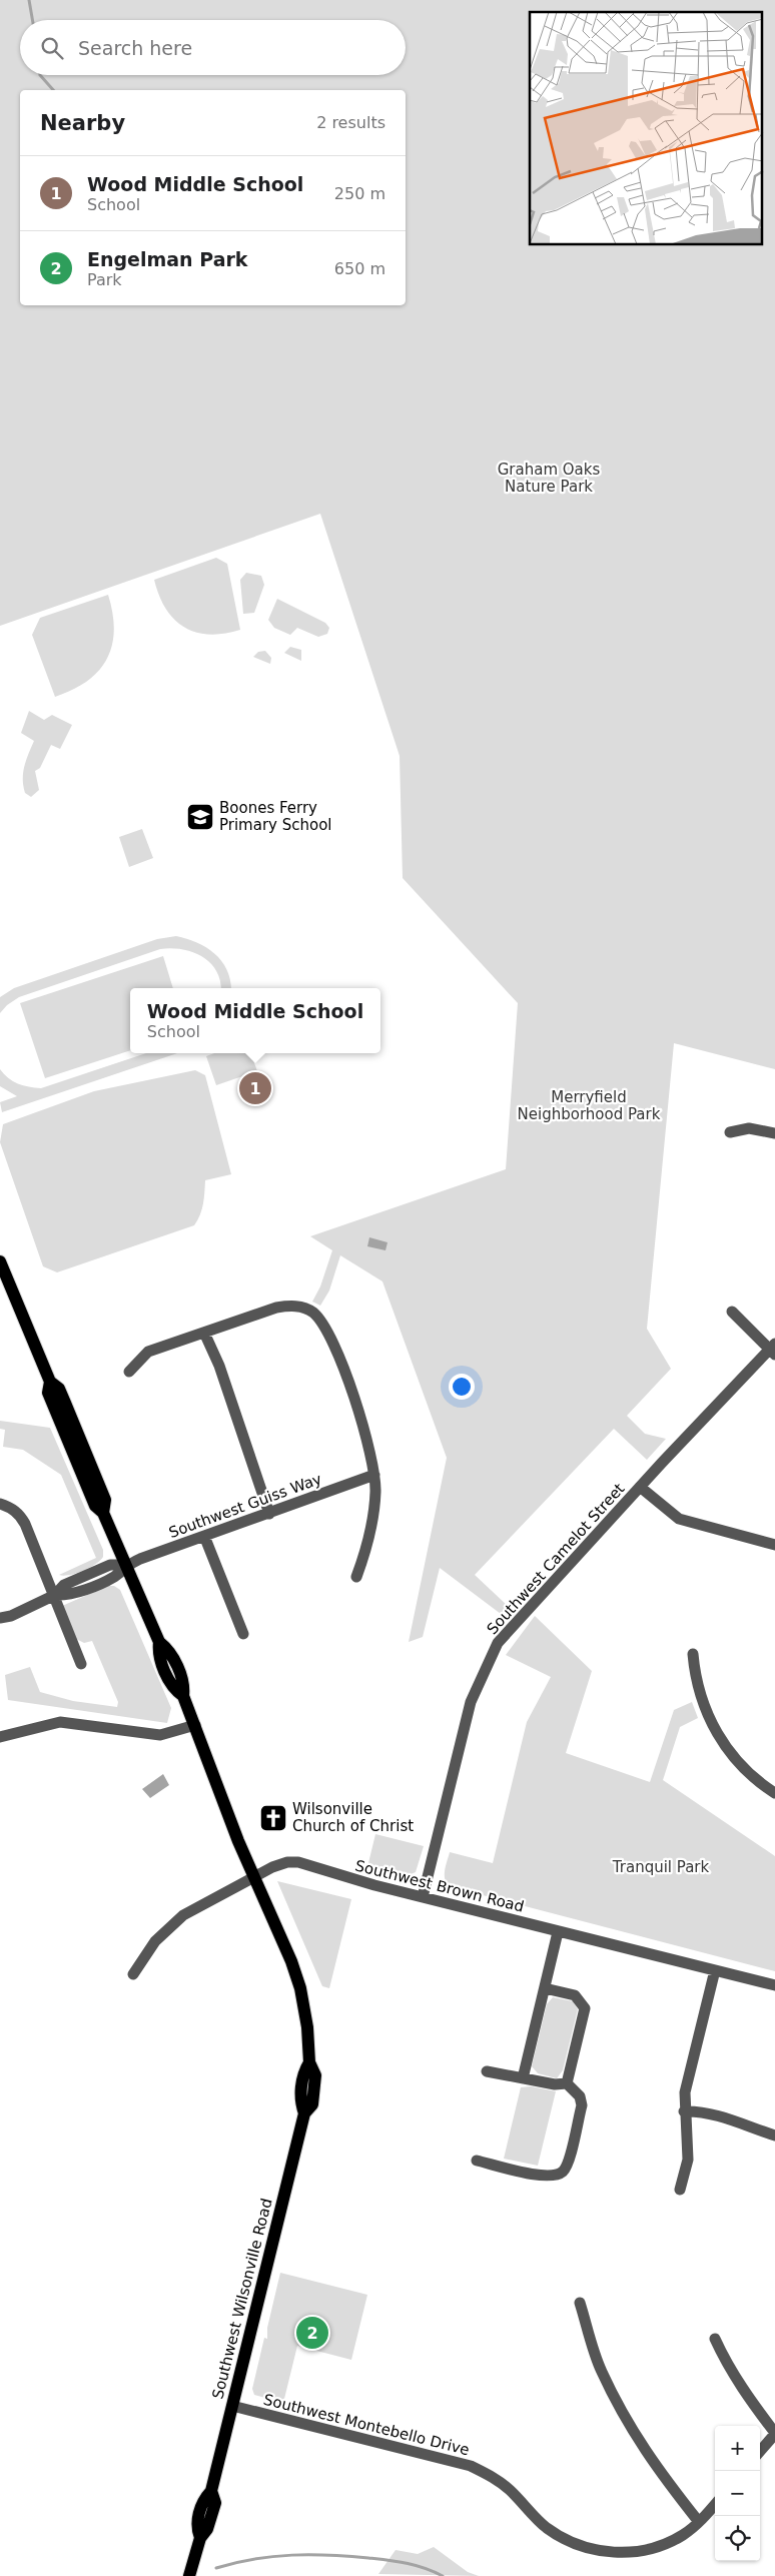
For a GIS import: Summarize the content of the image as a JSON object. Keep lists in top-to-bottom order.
{
  "streets": {
    "main road": ["Southwest Wilsonville Road"],
    "street": [
      "Southwest Guiss Way",
      "Southwest Camelot Street",
      "Southwest Brown Road",
      "Southwest Montebello Drive"
    ]
  },
  "crossings": [
    ["Southwest Guiss Way", "Southwest Wilsonville Road"],
    ["Southwest Camelot Street", "Southwest Brown Road"],
    ["Southwest Brown Road", "Southwest Wilsonville Road"],
    ["Southwest Wilsonville Road", "Southwest Montebello Drive"]
  ],
  "parks": ["Graham Oaks Nature Park", "Merryfield Neighborhood Park", "Tranquil Park"],
  "places": {
    "school or university": ["Boones Ferry Primary School"],
    "church": ["Wilsonville Church of Christ"]
  },
  "page": {
    "search": "Search here",
    "heading": ["Nearby", "2 results"],
    "list": [
      {
        "mark": "1",
        "name": "Wood Middle School",
        "note": "School",
        "value": "250 m"
      },
      {
        "mark": "2",
        "name": "Engelman Park",
        "note": "Park",
        "value": "650 m"
      }
    ],
    "popup": ["Wood Middle School", "School"],
    "pins": ["1", "2"],
    "map_buttons": ["+", "−"]
  }
}
